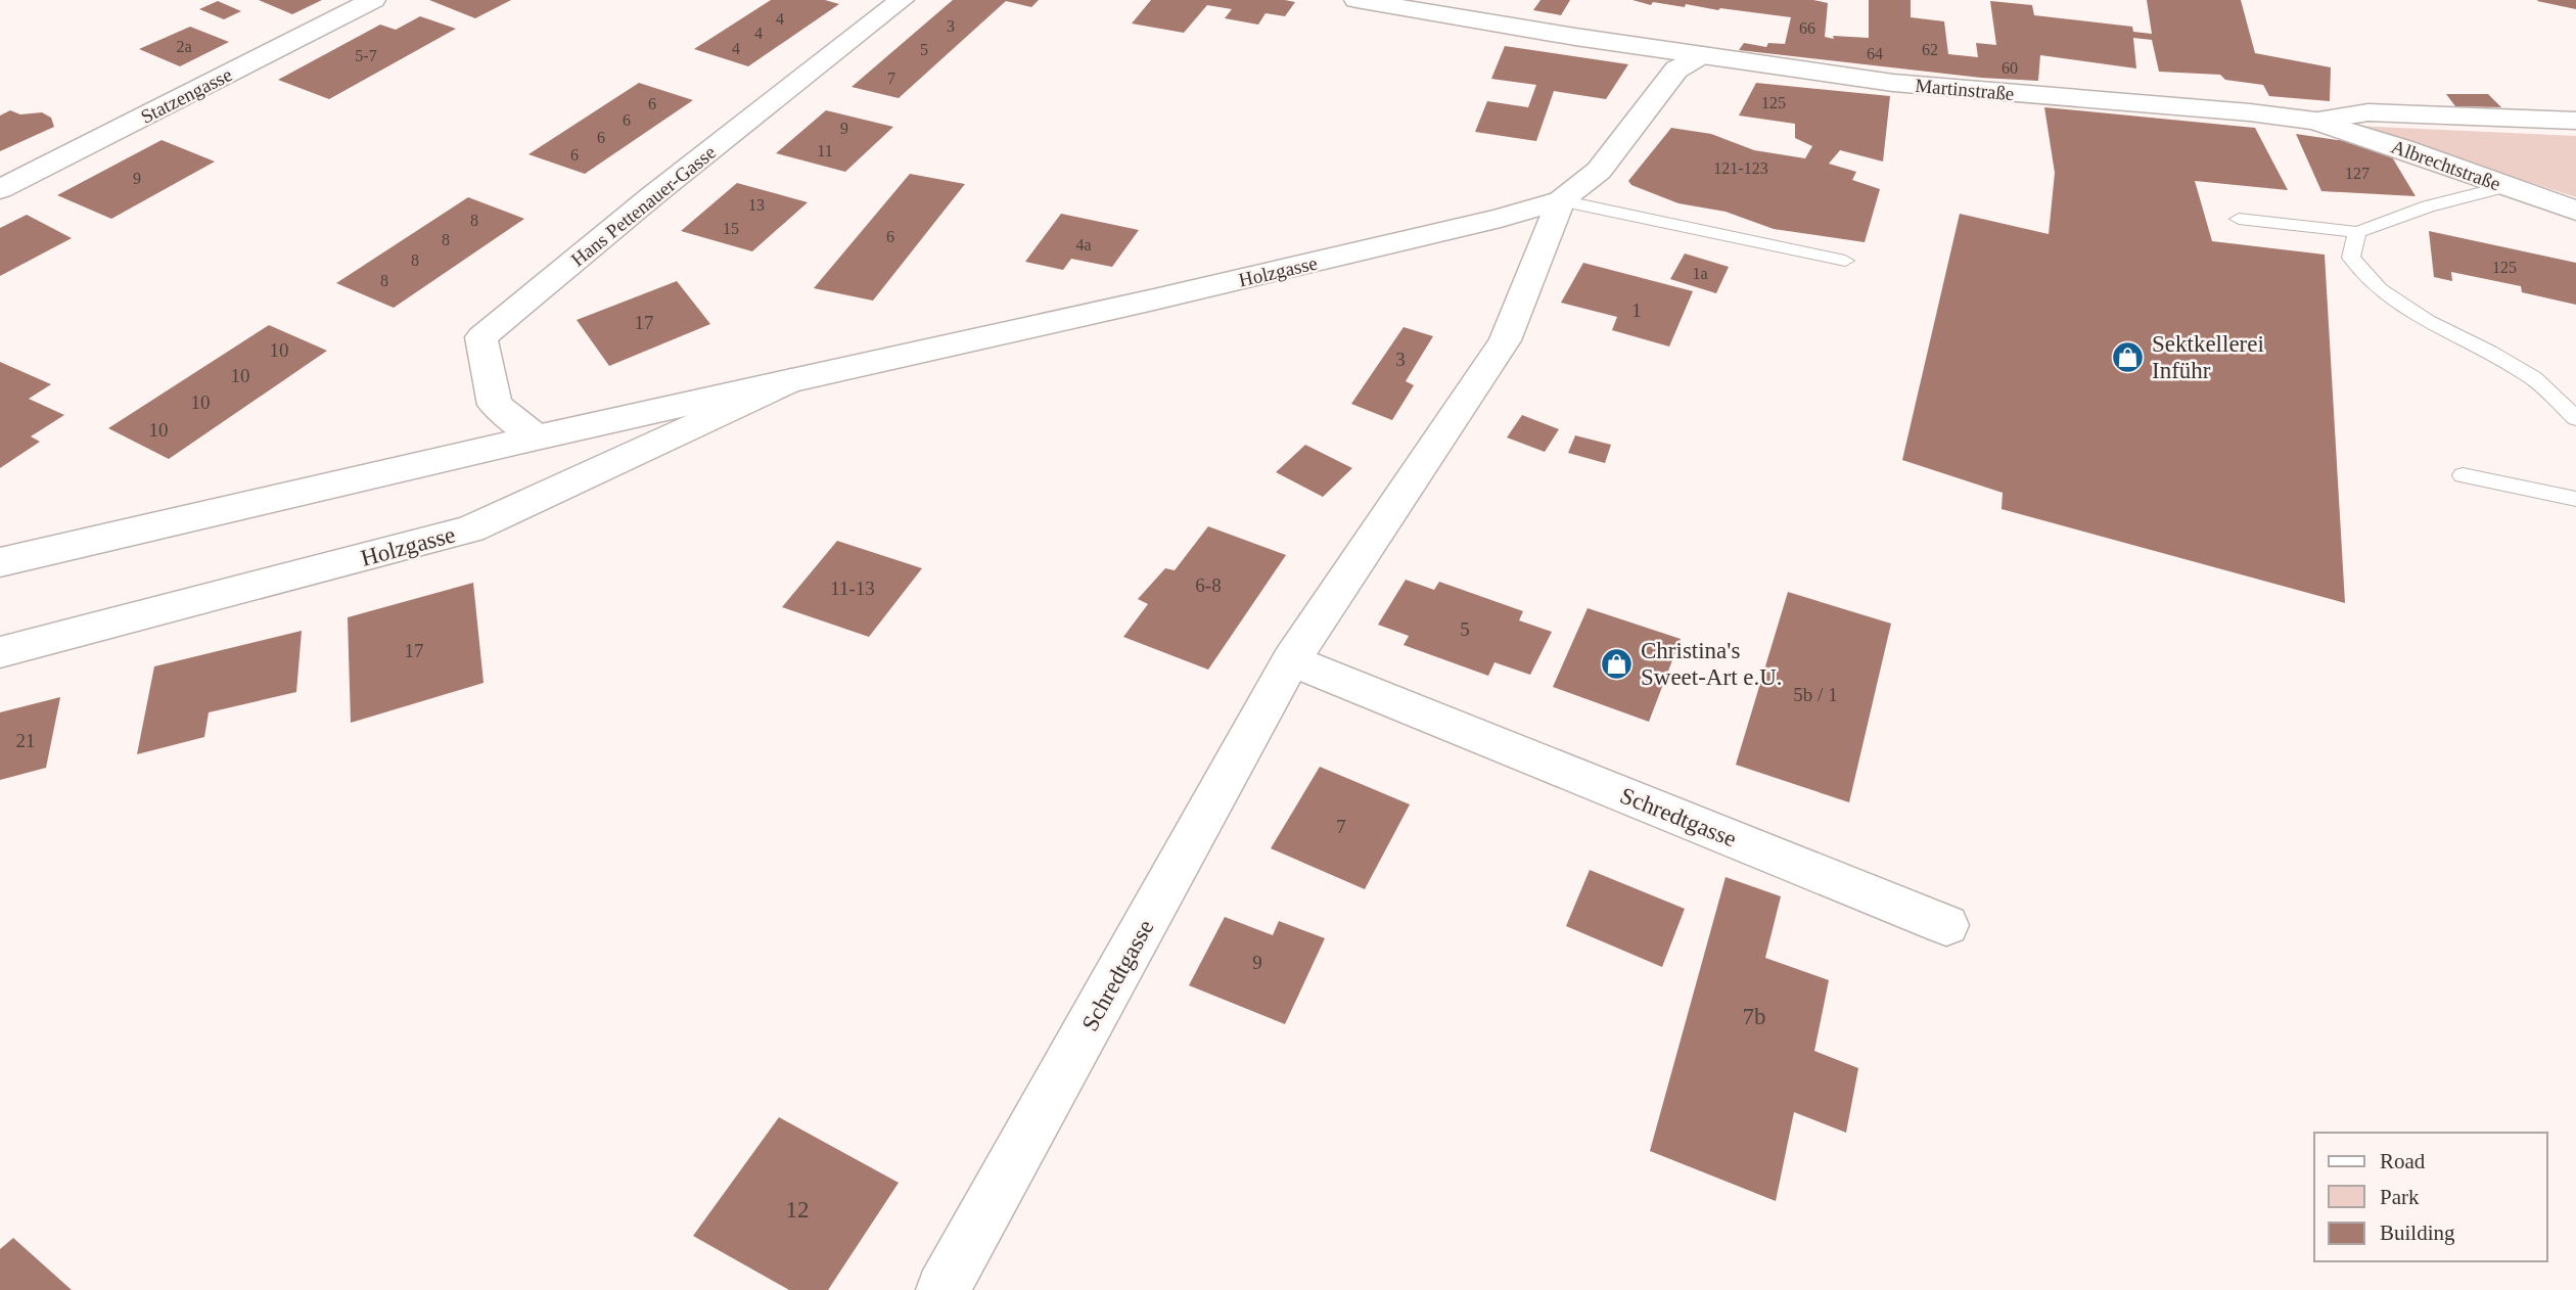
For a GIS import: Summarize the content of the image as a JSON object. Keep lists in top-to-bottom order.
{
  "streets": {
    "street": [
      "Martinstraße",
      "Statzengasse",
      "Albrechtstraße",
      "Hans Pettenauer-Gasse",
      "Holzgasse",
      "Schredtgasse"
    ]
  },
  "crossings": [
    ["Martinstraße", "Albrechtstraße"],
    ["Martinstraße", "Holzgasse"],
    ["Hans Pettenauer-Gasse", "Holzgasse"],
    ["Holzgasse", "Schredtgasse"]
  ],
  "places": {
    "shop": ["Sektkellerei Inführ", "Christina's Sweet-Art e.U."]
  },
  "house_numbers": [
    "4",
    "3",
    "66",
    "4",
    "2a",
    "4",
    "5",
    "62",
    "64",
    "5-7",
    "60",
    "7",
    "125",
    "6",
    "6",
    "9",
    "6",
    "11",
    "6",
    "121-123",
    "127",
    "9",
    "13",
    "8",
    "15",
    "6",
    "8",
    "4a",
    "8",
    "125",
    "1a",
    "8",
    "1",
    "17",
    "10",
    "3",
    "10",
    "10",
    "10",
    "6-8",
    "11-13",
    "5",
    "17",
    "5b / 1",
    "21",
    "7",
    "9",
    "7b",
    "12"
  ],
  "legend": ["Road", "Park", "Building"]
}
